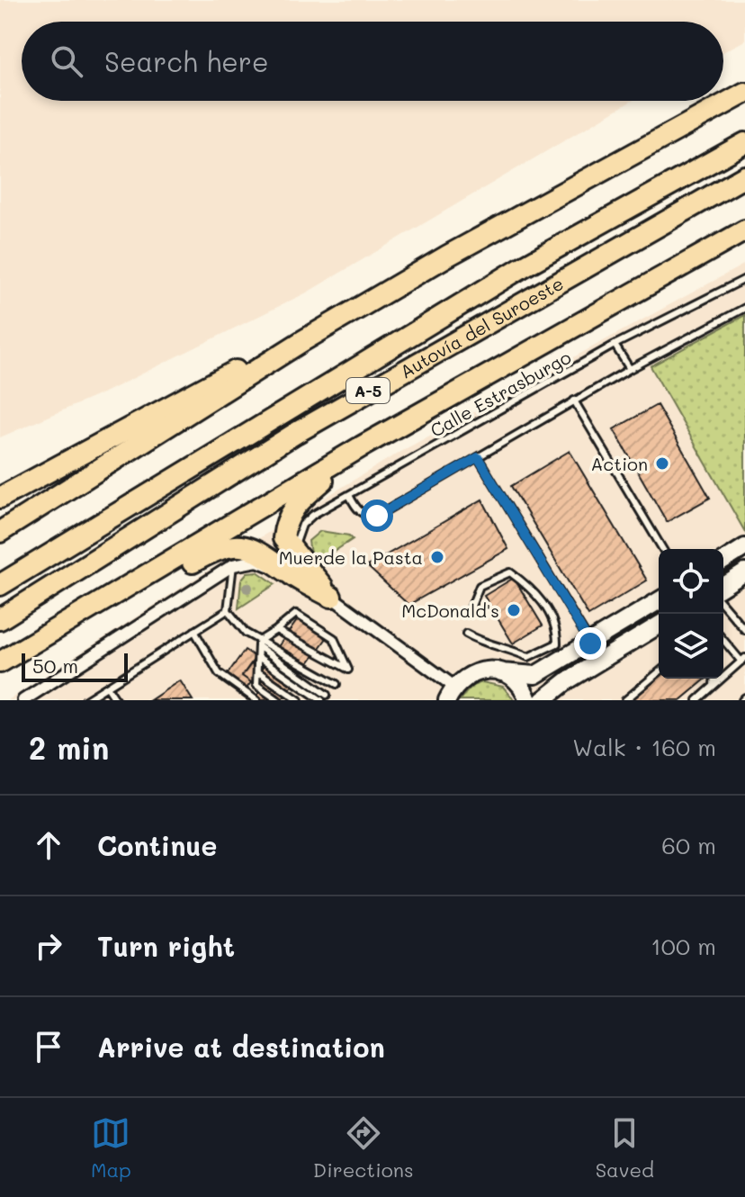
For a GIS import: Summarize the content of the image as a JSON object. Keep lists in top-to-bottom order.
{
  "streets": {
    "highway": ["Autovía del Suroeste", "A-5"],
    "lane": ["Calle Estrasburgo"]
  },
  "places": ["Action", "Muerde la Pasta", "McDonald's"],
  "scale_bar": "50 m",
  "page": {
    "search": "Search here",
    "scale": "50 m",
    "heading": ["2 min", "Walk · 160 m"],
    "list": [
      ["Continue", "60 m"],
      ["Turn right", "100 m"],
      "Arrive at destination"
    ],
    "nav": ["Map", "Directions", "Saved"]
  }
}
